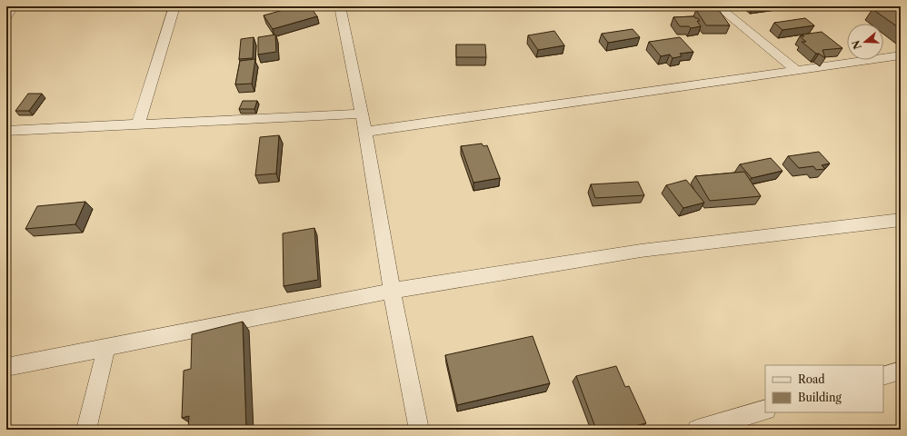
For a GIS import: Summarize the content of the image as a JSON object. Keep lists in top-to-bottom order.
{
  "legend": ["Road", "Building"],
  "north": "left"
}
